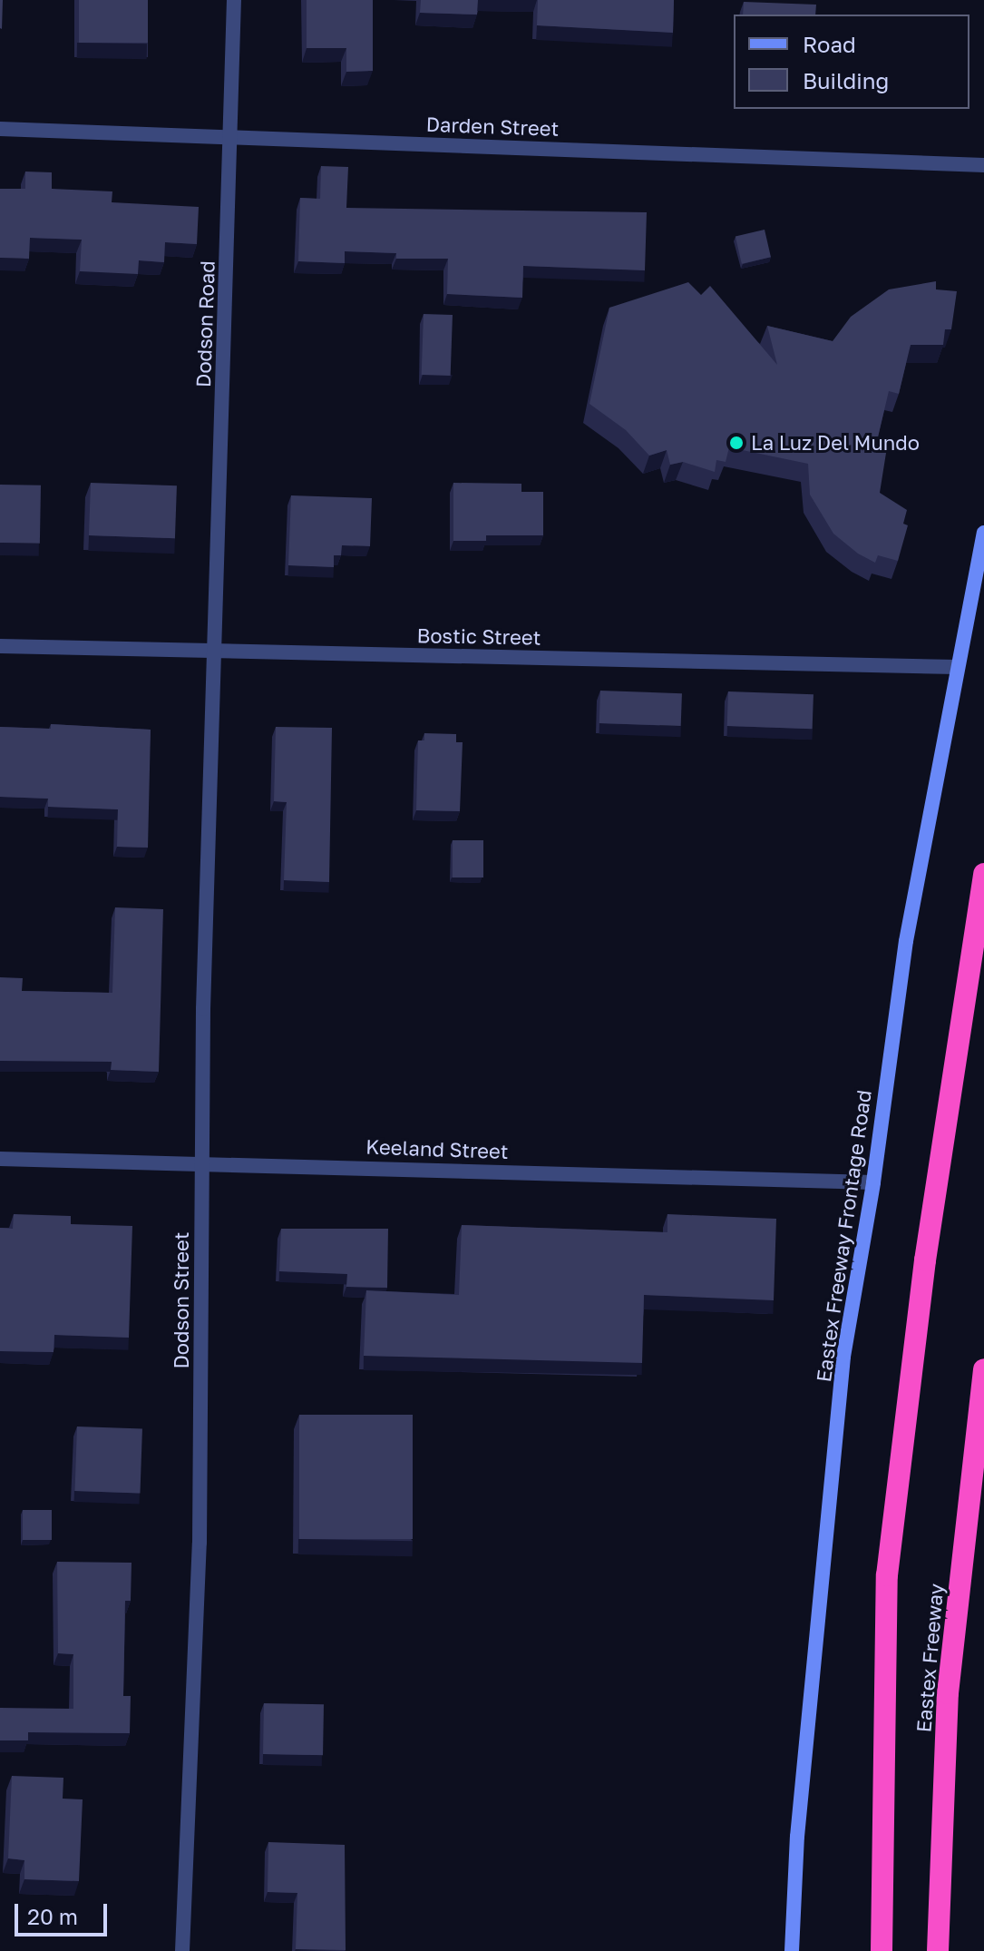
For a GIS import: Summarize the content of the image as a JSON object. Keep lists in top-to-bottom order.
{
  "streets": {
    "highway": ["Eastex Freeway"],
    "main road": ["Eastex Freeway Frontage Road"],
    "street": [
      "Darden Street",
      "Dodson Road",
      "Bostic Street",
      "Keeland Street",
      "Dodson Street"
    ]
  },
  "crossings": [
    ["Darden Street", "Dodson Road"],
    ["Dodson Road", "Bostic Street"],
    ["Dodson Road", "Dodson Street"],
    ["Bostic Street", "Eastex Freeway Frontage Road"],
    ["Bostic Street", "Dodson Street"],
    ["Keeland Street", "Eastex Freeway Frontage Road"],
    ["Keeland Street", "Dodson Street"]
  ],
  "places": ["La Luz Del Mundo"],
  "legend": ["Road", "Building"],
  "scale_bar": "20 m"
}
